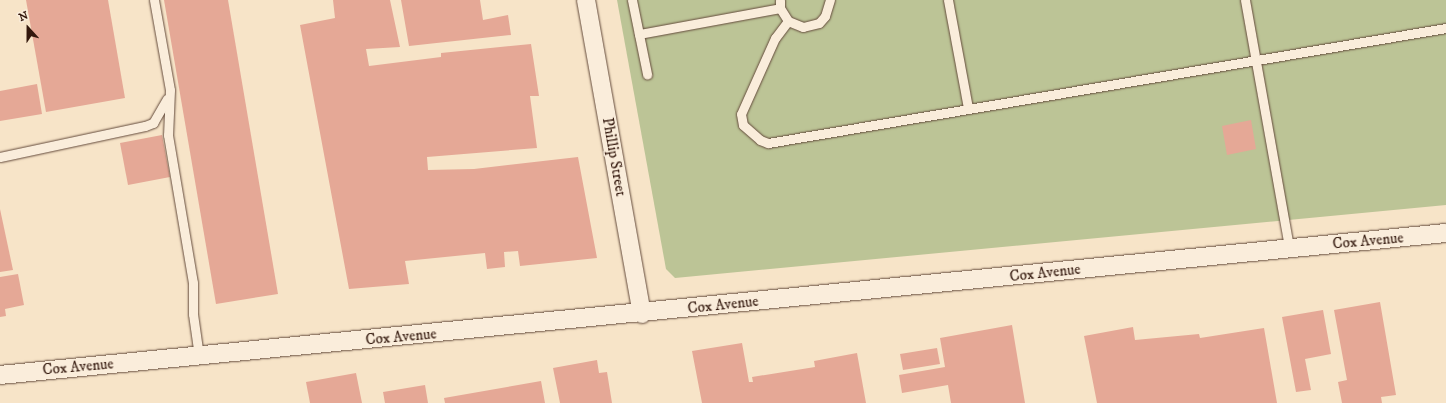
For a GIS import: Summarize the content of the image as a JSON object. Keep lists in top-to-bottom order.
{
  "streets": {
    "street": ["Phillip Street", "Cox Avenue"]
  },
  "crossings": [
    ["Phillip Street", "Cox Avenue"]
  ],
  "north": "top"
}
